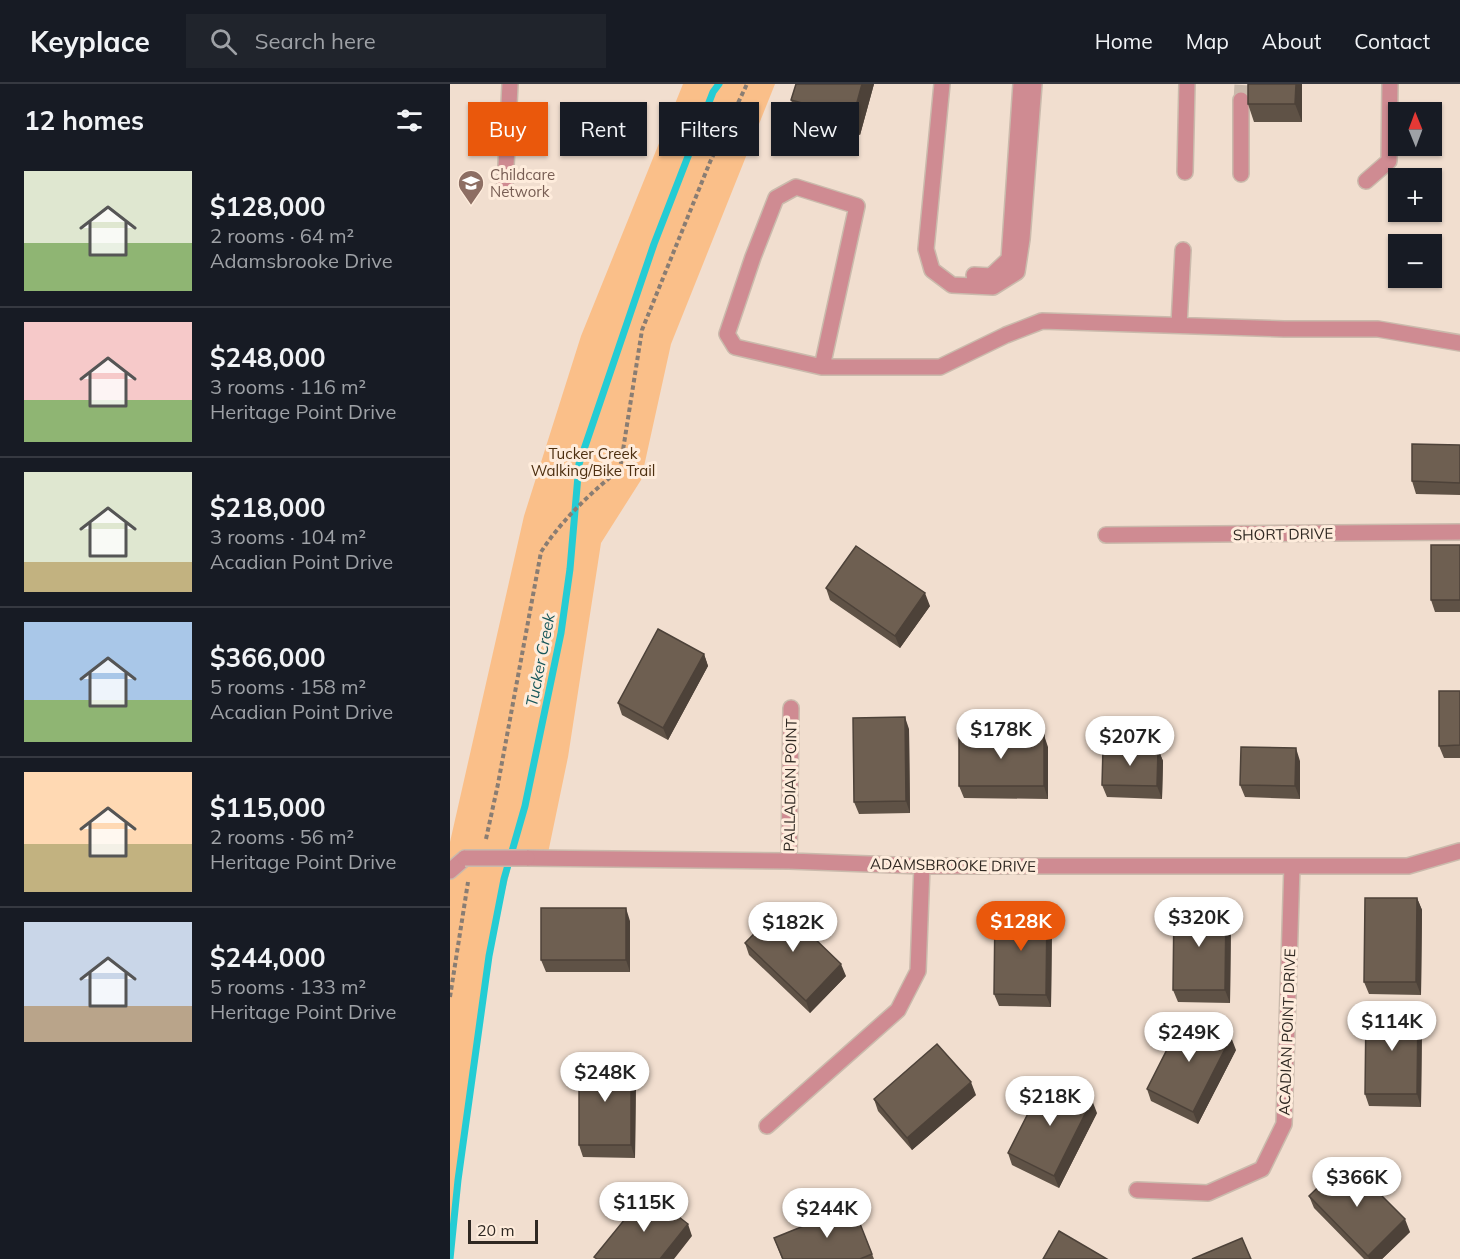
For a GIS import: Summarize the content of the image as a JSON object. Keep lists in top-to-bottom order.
{
  "streets": {
    "street": [
      "SHORT DRIVE",
      "PALLADIAN POINT",
      "ADAMSBROOKE DRIVE",
      "ACADIAN POINT DRIVE"
    ]
  },
  "crossings": [
    ["PALLADIAN POINT", "ADAMSBROOKE DRIVE"],
    ["ADAMSBROOKE DRIVE", "ACADIAN POINT DRIVE"]
  ],
  "water": ["Tucker Creek"],
  "parks": ["Tucker Creek Walking/Bike Trail"],
  "places": {
    "school or university": ["Childcare Network"]
  },
  "scale_bar": "20 m",
  "north": "top",
  "page": {
    "header": "Keyplace",
    "search": "Search here",
    "nav": [
      "Home",
      "Map",
      "About",
      "Contact"
    ],
    "heading": "12 homes",
    "map_buttons": ["+", "−"],
    "chip": [
      "Buy",
      "Rent",
      "Filters",
      "New"
    ],
    "list": [
      {
        "name": "$128,000",
        "note": "2 rooms · 64 m² · Adamsbrooke Drive"
      },
      {
        "name": "$248,000",
        "note": "3 rooms · 116 m² · Heritage Point Drive"
      },
      {
        "name": "$218,000",
        "note": "3 rooms · 104 m² · Acadian Point Drive"
      },
      {
        "name": "$366,000",
        "note": "5 rooms · 158 m² · Acadian Point Drive"
      },
      {
        "name": "$115,000",
        "note": "2 rooms · 56 m² · Heritage Point Drive"
      },
      {
        "name": "$244,000",
        "note": "5 rooms · 133 m² · Heritage Point Drive"
      }
    ],
    "price": [
      "$178K",
      "$207K",
      "$320K",
      "$128K",
      "$182K",
      "$114K",
      "$249K",
      "$248K",
      "$218K",
      "$366K",
      "$115K",
      "$244K"
    ],
    "scale": "20 m"
  }
}
